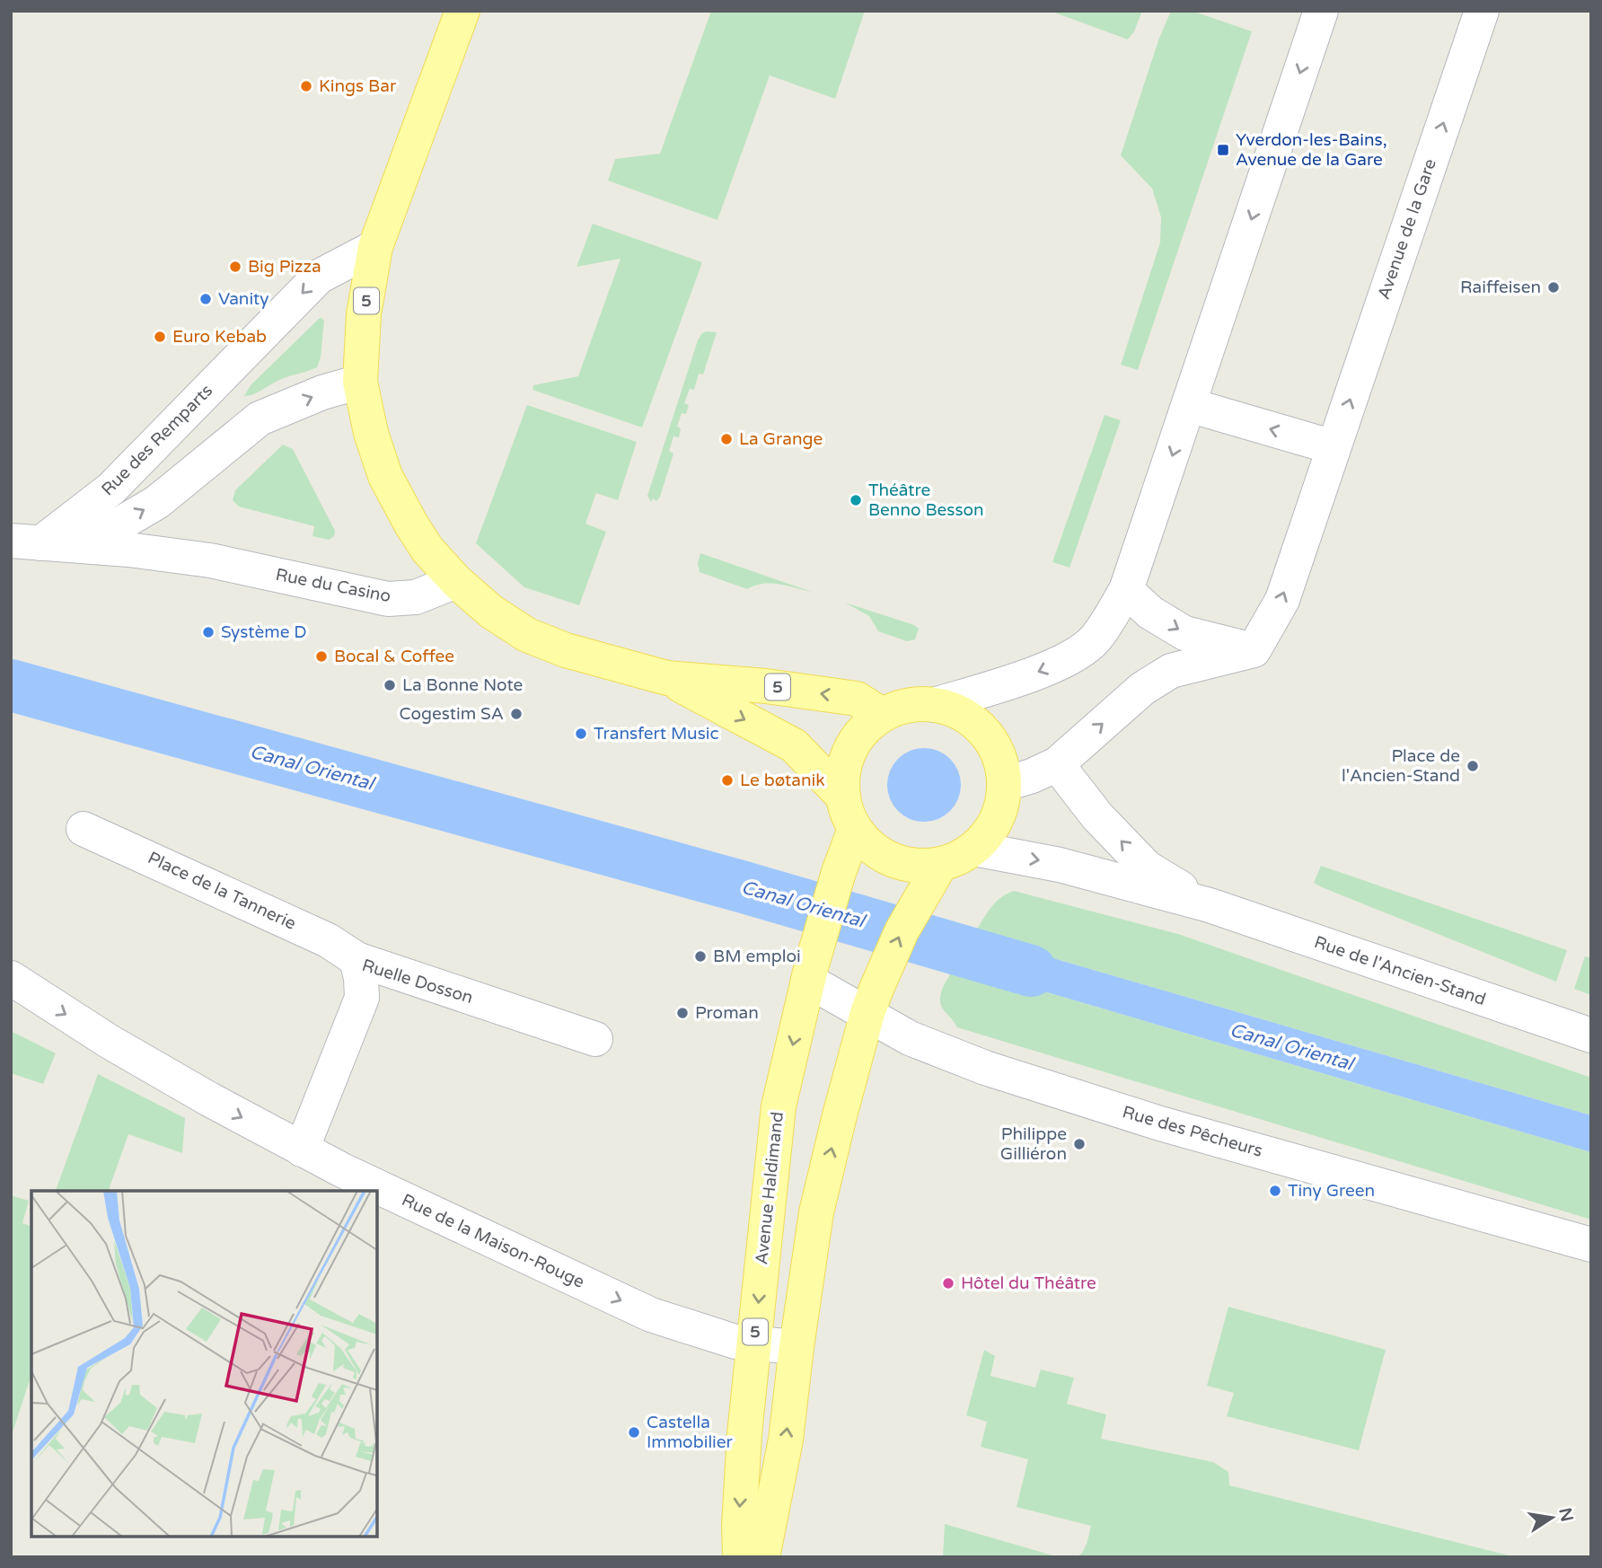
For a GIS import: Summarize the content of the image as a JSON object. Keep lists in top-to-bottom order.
{
  "streets": {
    "main road": ["5", "Avenue Haldimand"],
    "street": [
      "Avenue de la Gare",
      "Rue des Remparts",
      "Rue du Casino",
      "Place de la Tannerie",
      "Rue de l'Ancien-Stand",
      "Ruelle Dosson",
      "Rue des Pêcheurs",
      "Rue de la Maison-Rouge"
    ]
  },
  "crossings": [
    ["5", "Rue des Remparts"],
    ["5", "Rue du Casino"],
    ["5", "Rue de l'Ancien-Stand"],
    ["5", "Avenue Haldimand"],
    ["Rue des Remparts", "Rue du Casino"],
    ["Place de la Tannerie", "Ruelle Dosson"],
    ["Rue de l'Ancien-Stand", "Avenue Haldimand"],
    ["Ruelle Dosson", "Rue de la Maison-Rouge"],
    ["Rue des Pêcheurs", "Avenue Haldimand"],
    ["Avenue Haldimand", "Rue de la Maison-Rouge"]
  ],
  "one_way": ["Rue de la Maison-Rouge"],
  "water": ["Canal Oriental"],
  "places": {
    "other": [
      "Kings Bar",
      "Big Pizza",
      "Raiffeisen",
      "Vanity",
      "Euro Kebab",
      "La Grange",
      "Théâtre Benno Besson",
      "Système D",
      "Bocal & Coffee",
      "La Bonne Note",
      "Cogestim SA",
      "Transfert Music",
      "Place de l'Ancien-Stand",
      "Le bøtanik",
      "BM emploi",
      "Proman",
      "Philippe Gilliéron",
      "Tiny Green",
      "Hôtel du Théâtre",
      "Castella Immobilier"
    ],
    "transit": ["Yverdon-les-Bains, Avenue de la Gare"]
  },
  "north": "right"
}
